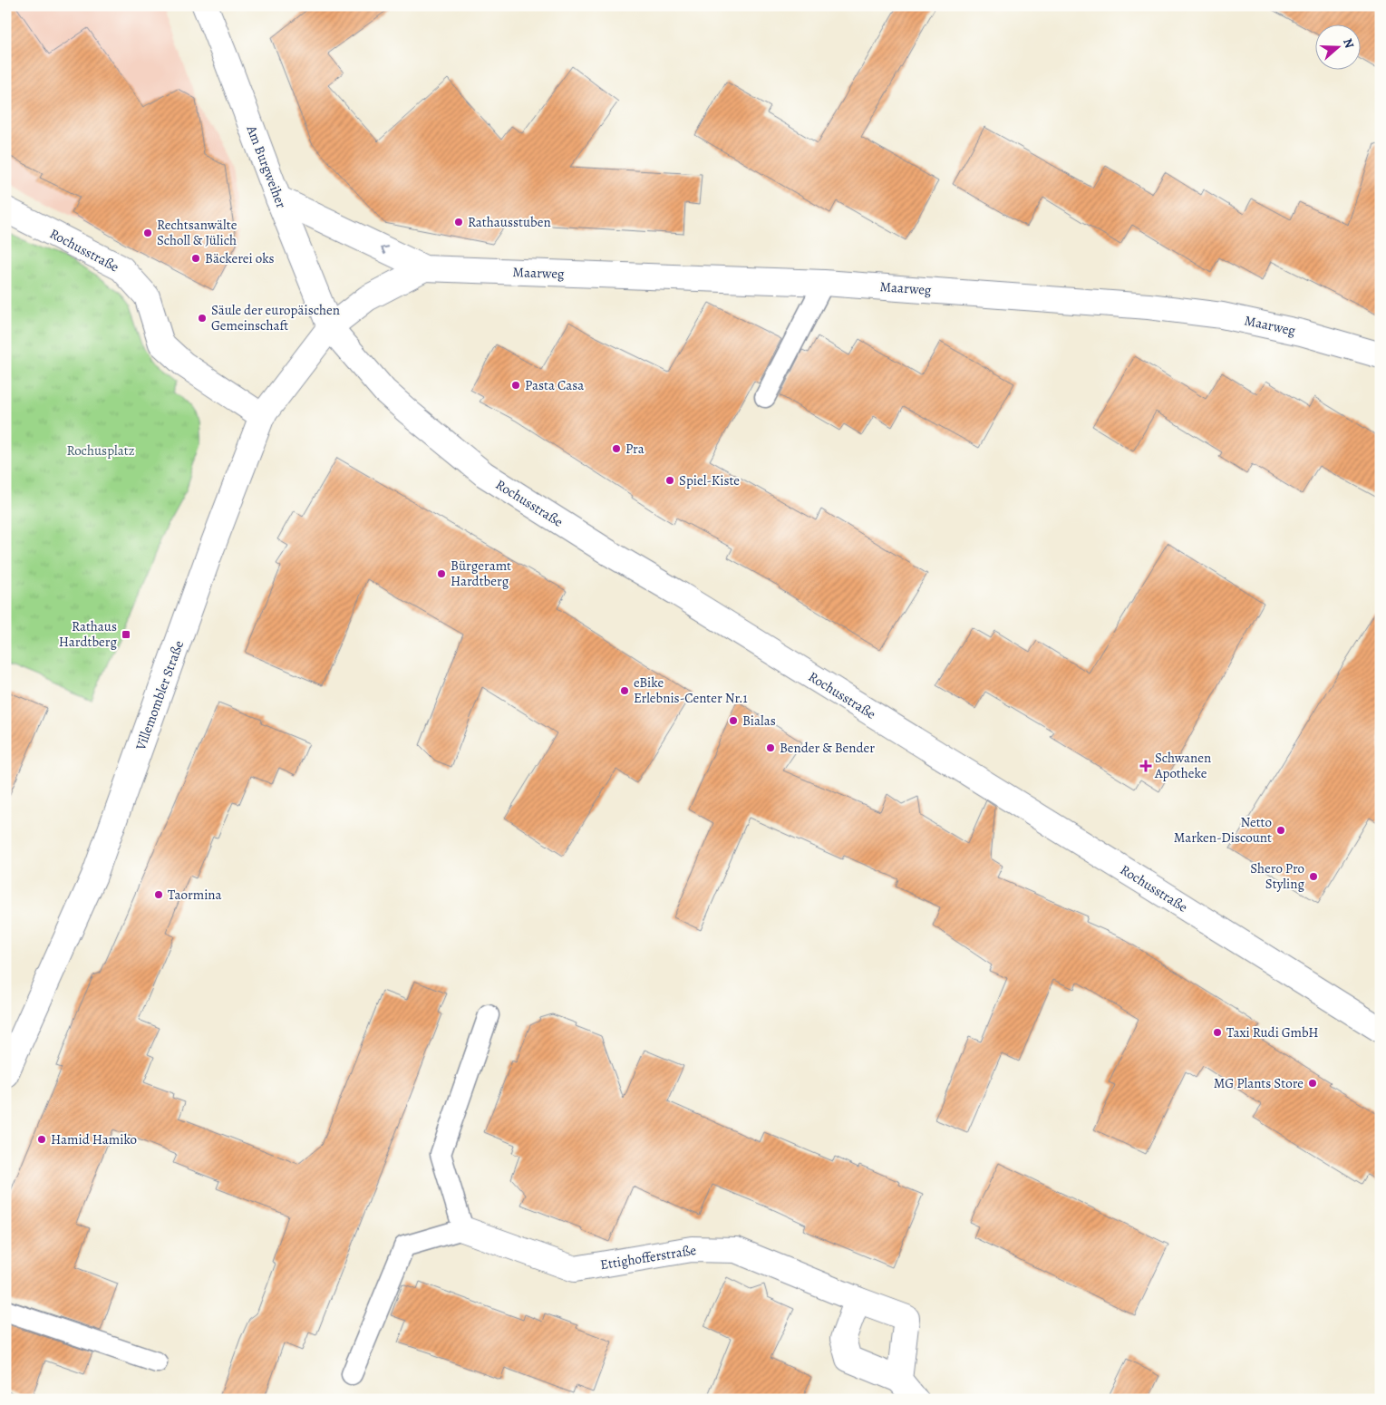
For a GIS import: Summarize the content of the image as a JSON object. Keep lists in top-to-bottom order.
{
  "streets": {
    "street": [
      "Am Burgweiher",
      "Rochusstraße",
      "Maarweg",
      "Villemombler Straße",
      "Ettighofferstraße"
    ]
  },
  "crossings": [
    ["Am Burgweiher", "Rochusstraße"],
    ["Am Burgweiher", "Maarweg"],
    ["Am Burgweiher", "Villemombler Straße"],
    ["Rochusstraße", "Maarweg"],
    ["Rochusstraße", "Villemombler Straße"],
    ["Maarweg", "Villemombler Straße"]
  ],
  "parks": ["Rochusplatz"],
  "places": {
    "other": [
      "Rathausstuben",
      "Rechtsanwälte Scholl & Jülich",
      "Bäckerei oks",
      "Säule der europäischen Gemeinschaft",
      "Pasta Casa",
      "Pra",
      "Spiel-Kiste",
      "Bürgeramt Hardtberg",
      "eBike Erlebnis-Center Nr.1",
      "Bialas",
      "Bender & Bender",
      "Netto Marken-Discount",
      "Shero Pro Styling",
      "Taormina",
      "Taxi Rudi GmbH",
      "MG Plants Store",
      "Hamid Hamiko"
    ],
    "transit": ["Rathaus Hardtberg"],
    "health": ["Schwanen Apotheke"]
  },
  "north": "right"
}
